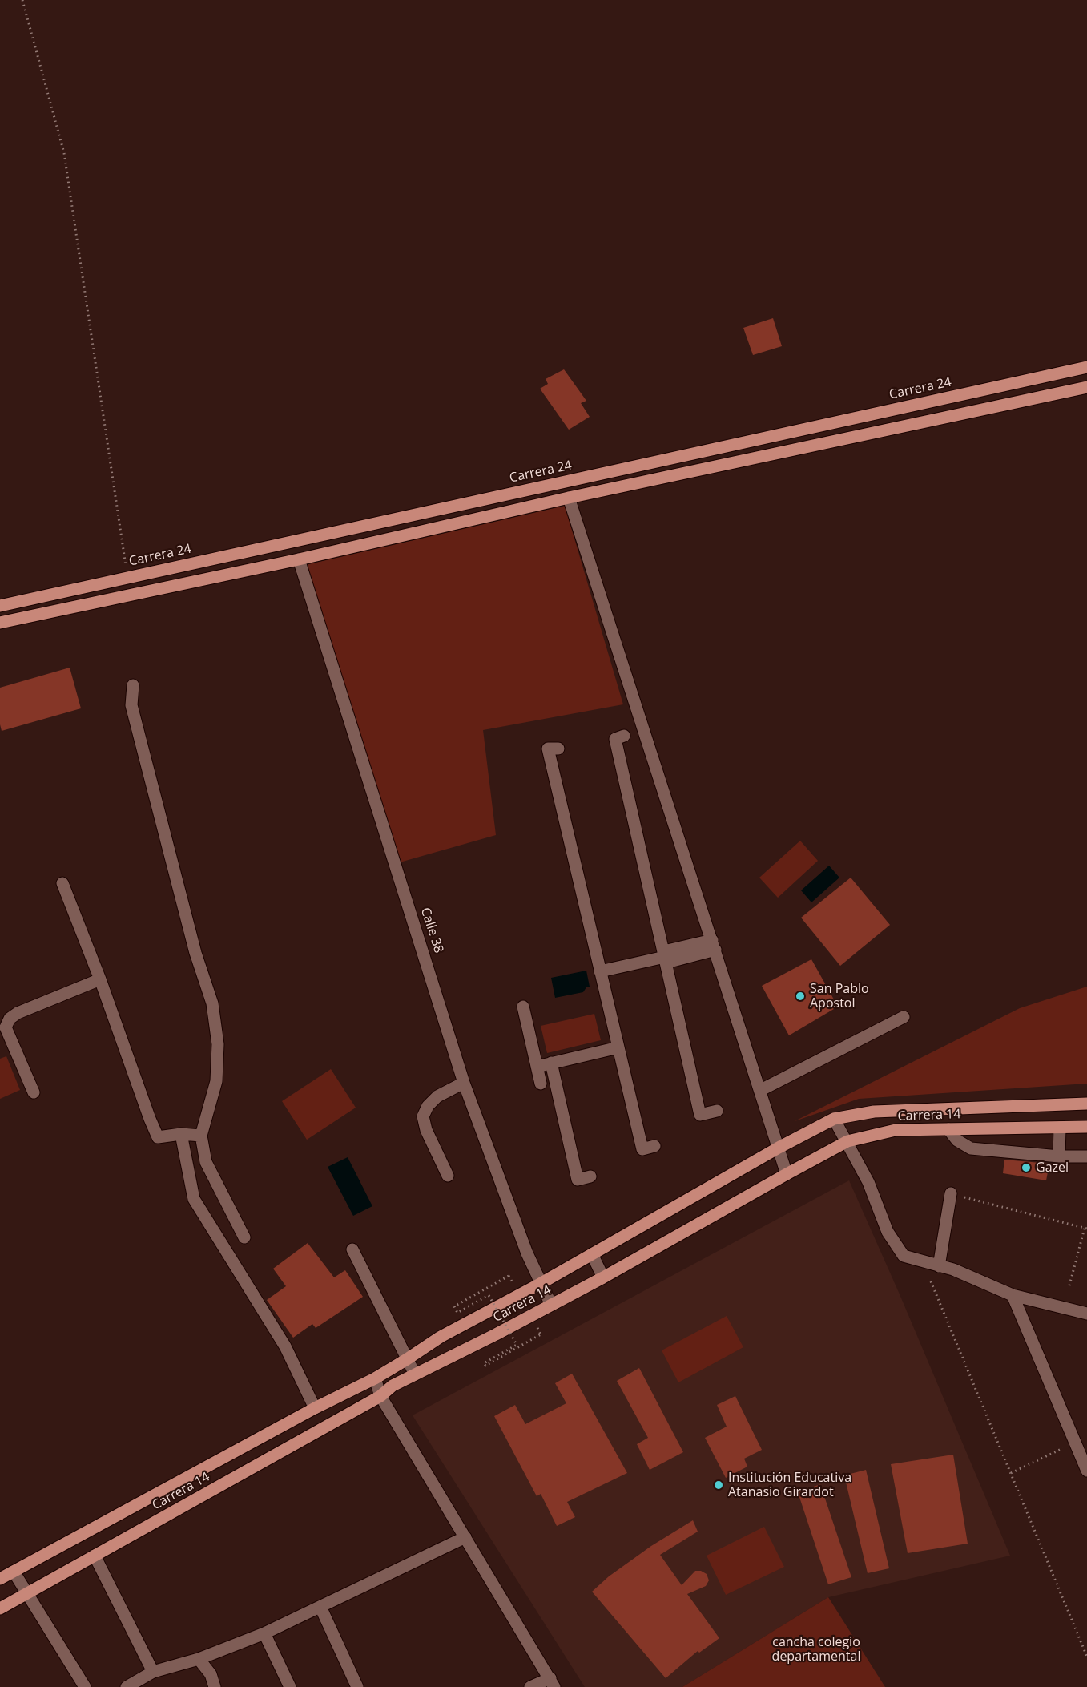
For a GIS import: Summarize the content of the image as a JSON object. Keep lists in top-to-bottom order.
{
  "streets": {
    "main road": ["Carrera 24", "Carrera 14"],
    "street": ["Calle 38"]
  },
  "crossings": [
    ["Calle 38", "Carrera 14"]
  ],
  "parks": ["cancha colegio departamental"],
  "places": ["San Pablo Apostol", "Gazel", "Institución Educativa Atanasio Girardot"]
}
